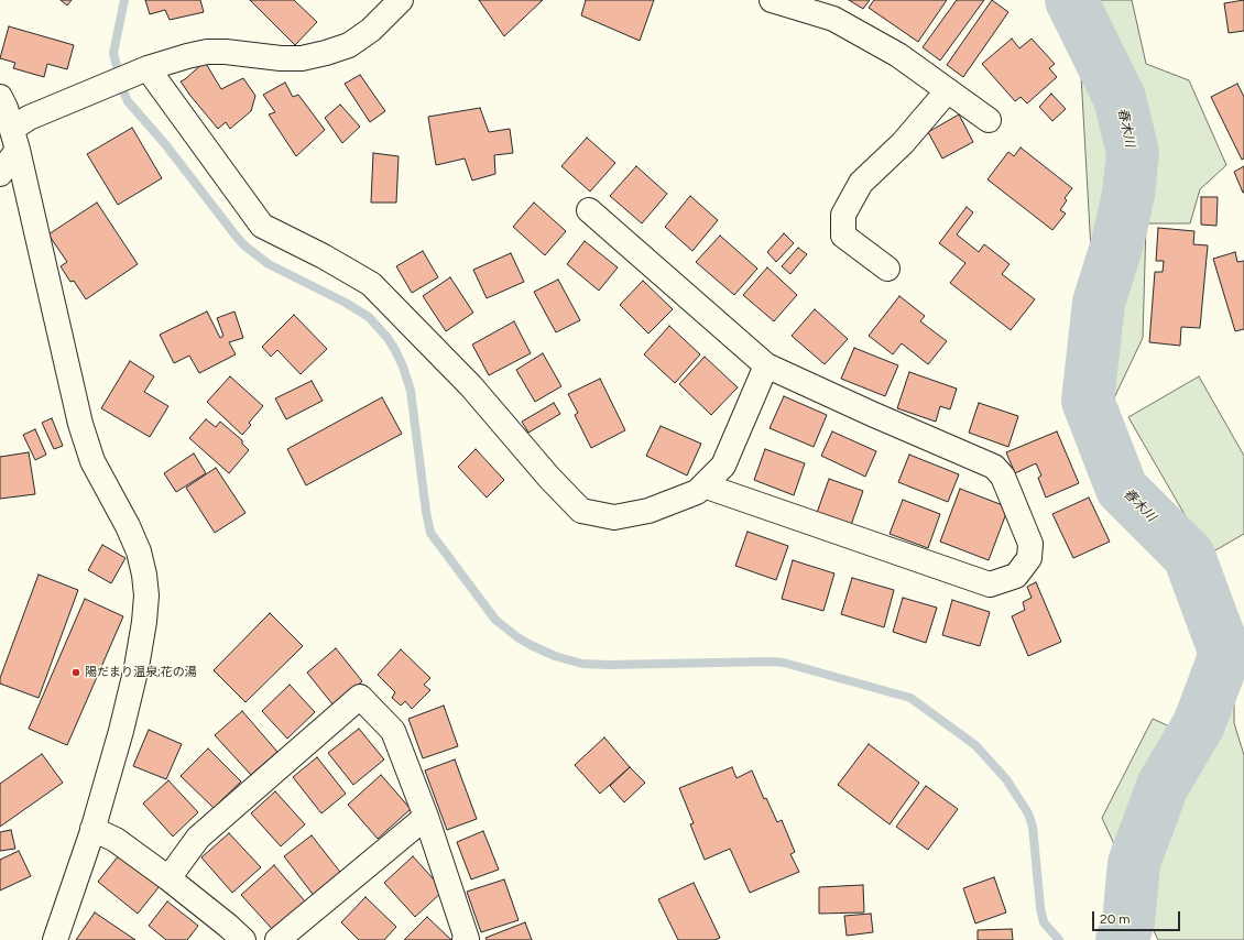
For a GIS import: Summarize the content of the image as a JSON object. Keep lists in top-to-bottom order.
{
  "water": ["春木川"],
  "places": ["陽だまり温泉;花の湯"],
  "scale_bar": "20 m"
}
